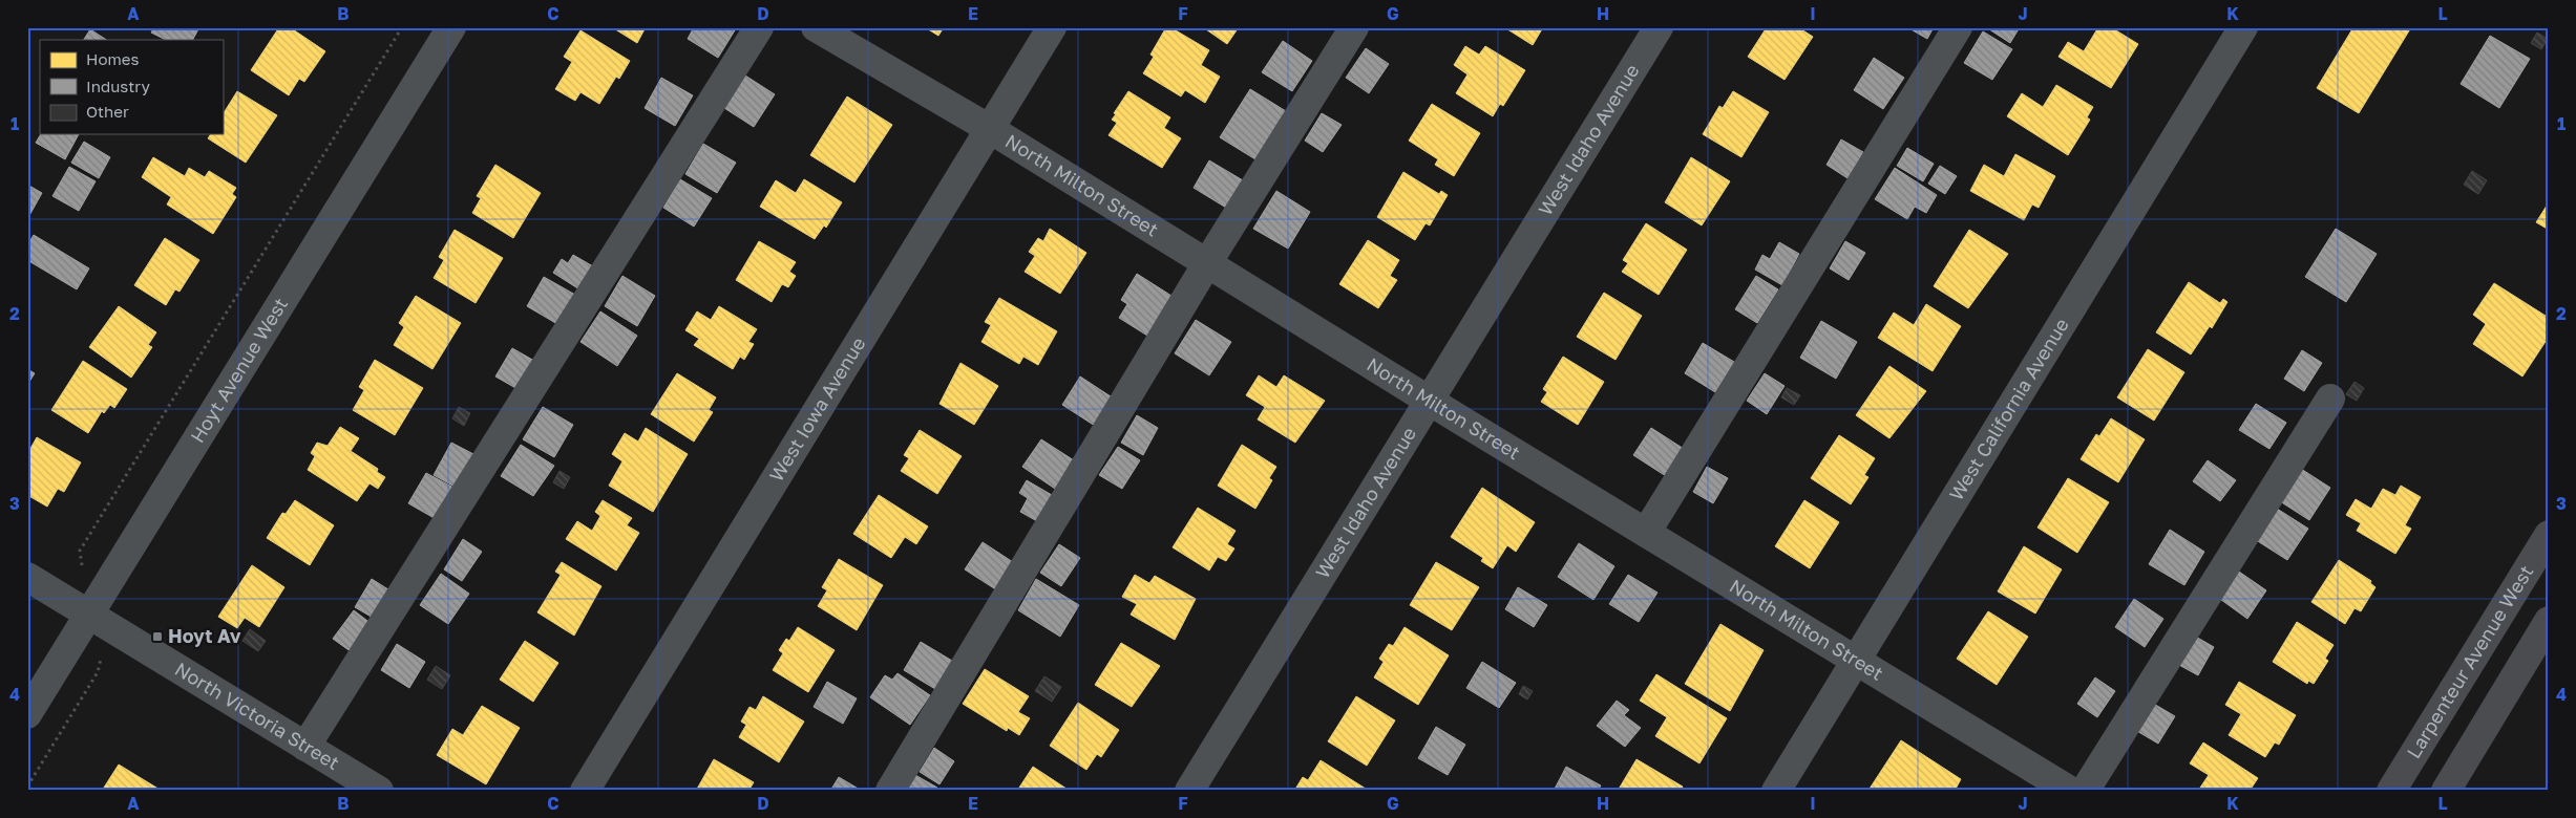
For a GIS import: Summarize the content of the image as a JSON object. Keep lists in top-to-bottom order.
{
  "streets": {
    "main road": ["Larpenteur Avenue West"],
    "street": [
      "West Idaho Avenue",
      "North Milton Street",
      "Hoyt Avenue West",
      "West Iowa Avenue",
      "West California Avenue",
      "North Victoria Street"
    ]
  },
  "crossings": [
    ["West Idaho Avenue", "North Milton Street"],
    ["North Milton Street", "West Iowa Avenue"],
    ["North Milton Street", "West California Avenue"],
    ["Hoyt Avenue West", "North Victoria Street"]
  ],
  "places": {
    "transit": ["Hoyt Av"]
  },
  "legend": ["Homes", "Industry", "Other"],
  "grid": {
    "columns": [
      "A",
      "B",
      "C",
      "D",
      "E",
      "F",
      "G",
      "H",
      "I",
      "J",
      "K",
      "L"
    ],
    "rows": [
      "1",
      "2",
      "3",
      "4"
    ]
  }
}
